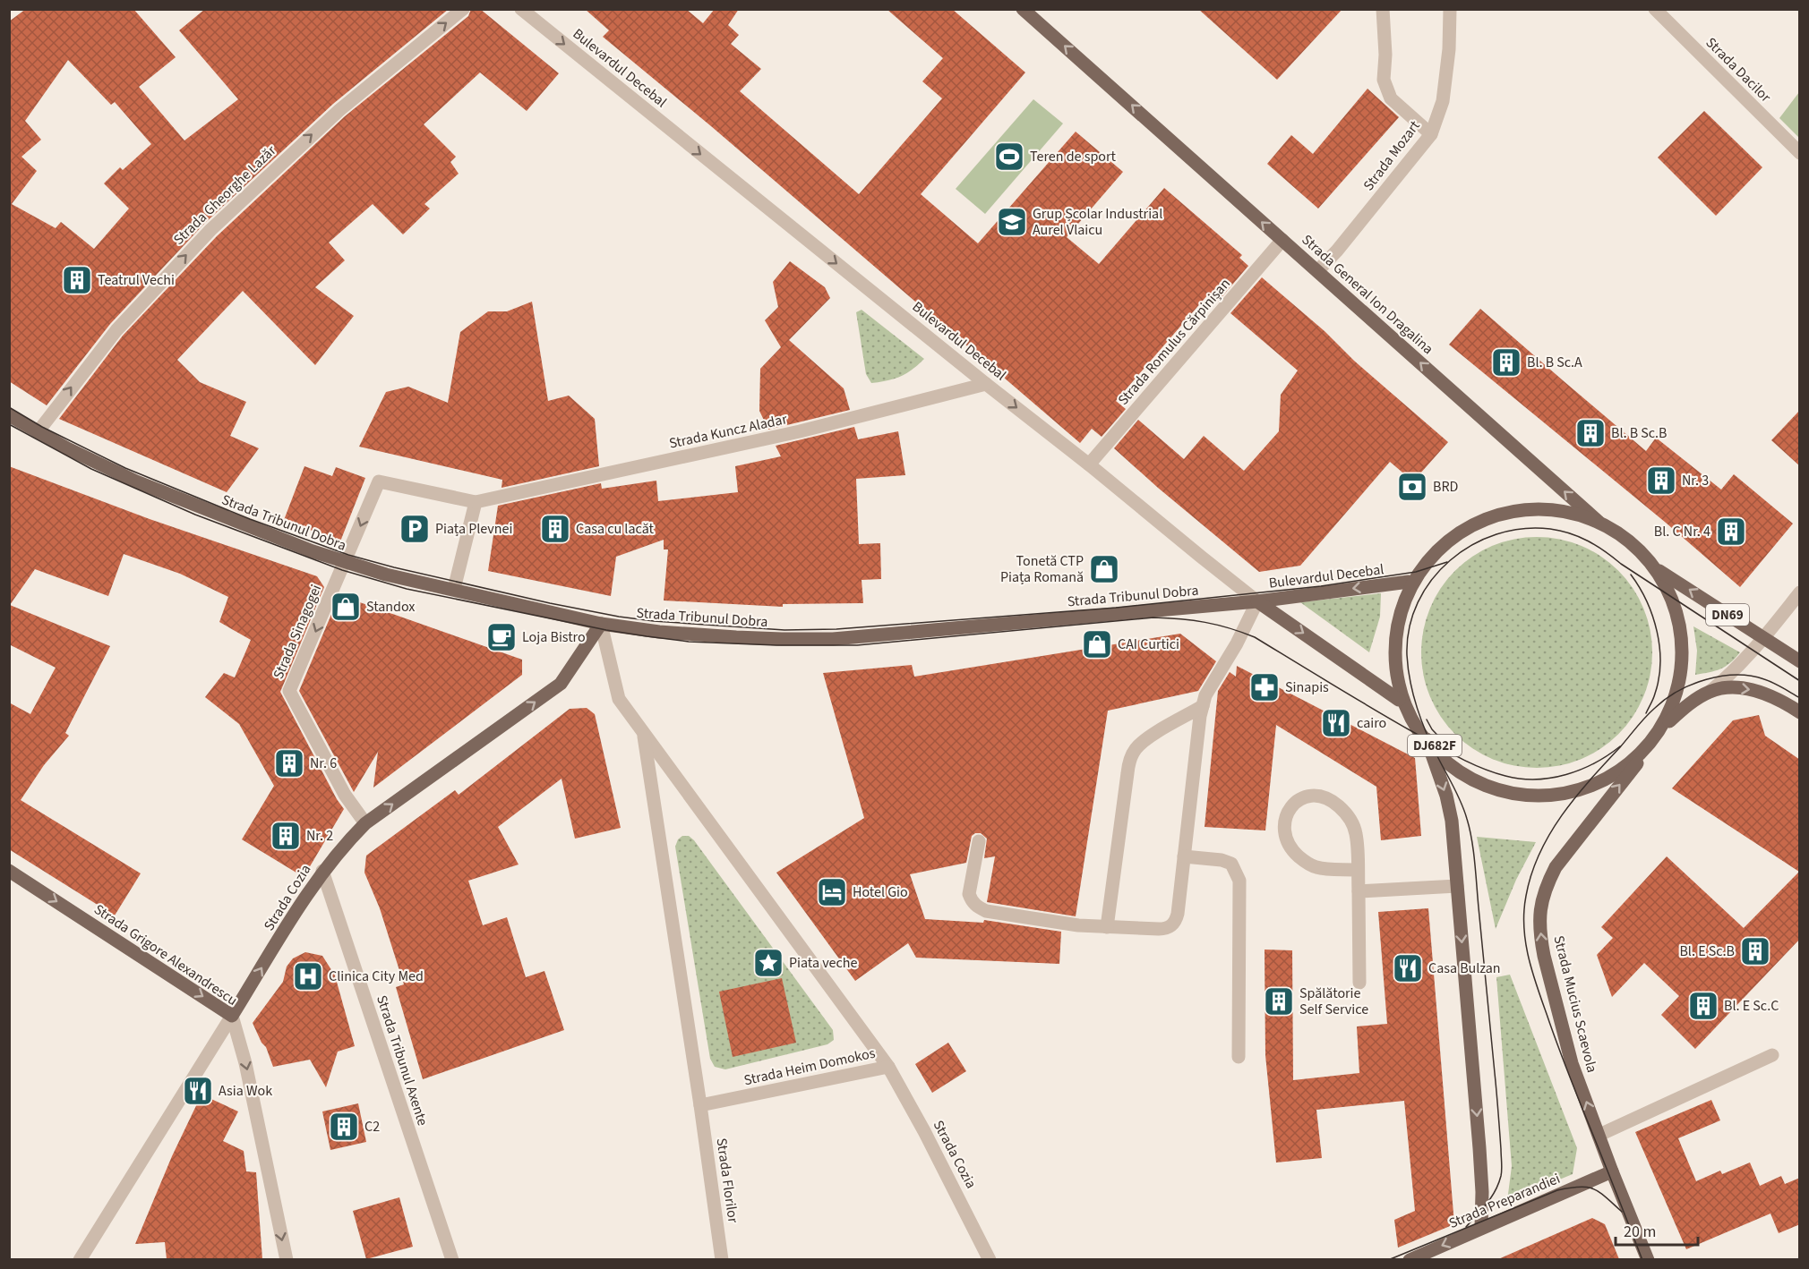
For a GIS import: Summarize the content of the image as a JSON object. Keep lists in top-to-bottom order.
{
  "streets": {
    "main road": [
      "Bulevardul Decebal",
      "Strada General Ion Dragalina",
      "Strada Tribunul Dobra",
      "DN69",
      "DJ682F",
      "Strada Cozia",
      "Strada Grigore Alexandrescu",
      "Strada Mucius Scaevola",
      "Strada Preparandiei"
    ],
    "street": [
      "Strada Dacilor",
      "Strada Mozart",
      "Strada Gheorghe Lazăr",
      "Strada Romulus Cărpinișan",
      "Strada Kuncz Aladar",
      "Strada Sinagogei",
      "Strada Tribunul Axente",
      "Strada Heim Domokos",
      "Strada Florilor"
    ]
  },
  "crossings": [
    ["Bulevardul Decebal", "Strada Romulus Cărpinișan"],
    ["Bulevardul Decebal", "Strada Kuncz Aladar"],
    ["Bulevardul Decebal", "Strada Tribunul Dobra"],
    ["Bulevardul Decebal", "DJ682F"],
    ["Strada Mozart", "Strada General Ion Dragalina"],
    ["Strada Gheorghe Lazăr", "Strada Tribunul Dobra"],
    ["Strada General Ion Dragalina", "Strada Romulus Cărpinișan"],
    ["Strada General Ion Dragalina", "DJ682F"],
    ["Strada Tribunul Dobra", "Strada Sinagogei"],
    ["Strada Tribunul Dobra", "Strada Cozia"],
    ["Strada Tribunul Dobra", "Strada Heim Domokos"],
    ["DN69", "DJ682F"],
    ["Strada Sinagogei", "Strada Cozia"],
    ["DJ682F", "Strada Mucius Scaevola"],
    ["DJ682F", "Strada Preparandiei"],
    ["Strada Cozia", "Strada Grigore Alexandrescu"],
    ["Strada Cozia", "Strada Tribunul Axente"],
    ["Strada Cozia", "Strada Heim Domokos"],
    ["Strada Mucius Scaevola", "Strada Preparandiei"],
    ["Strada Heim Domokos", "Strada Florilor"]
  ],
  "one_way": [
    "Strada Gheorghe Lazăr",
    "Strada General Ion Dragalina",
    "Strada Sinagogei",
    "Strada Cozia",
    "Strada Grigore Alexandrescu",
    "Strada Preparandiei"
  ],
  "places": {
    "sports": ["Teren de sport"],
    "school or university": ["Grup Școlar Industrial Aurel Vlaicu"],
    "building": [
      "Teatrul Vechi",
      "Bl. B Sc.A",
      "Bl. B Sc.B",
      "Nr. 3",
      "Casa cu lacăt",
      "Bl. C Nr. 4",
      "Nr. 6",
      "Nr. 2",
      "Bl. E Sc.B",
      "Spălătorie Self Service",
      "Bl. E Sc.C",
      "C2"
    ],
    "bank": ["BRD"],
    "parking": ["Piața Plevnei"],
    "shop": ["Tonetă CTP Piața Romană", "Standox", "CAI Curtici"],
    "cafe": ["Loja Bistro"],
    "pharmacy": ["Sinapis"],
    "restaurant": ["cairo", "Casa Bulzan", "Asia Wok"],
    "hotel": ["Hotel Gio"],
    "place": ["Piata veche"],
    "hospital": ["Clinica City Med"]
  },
  "scale_bar": "20 m"
}
